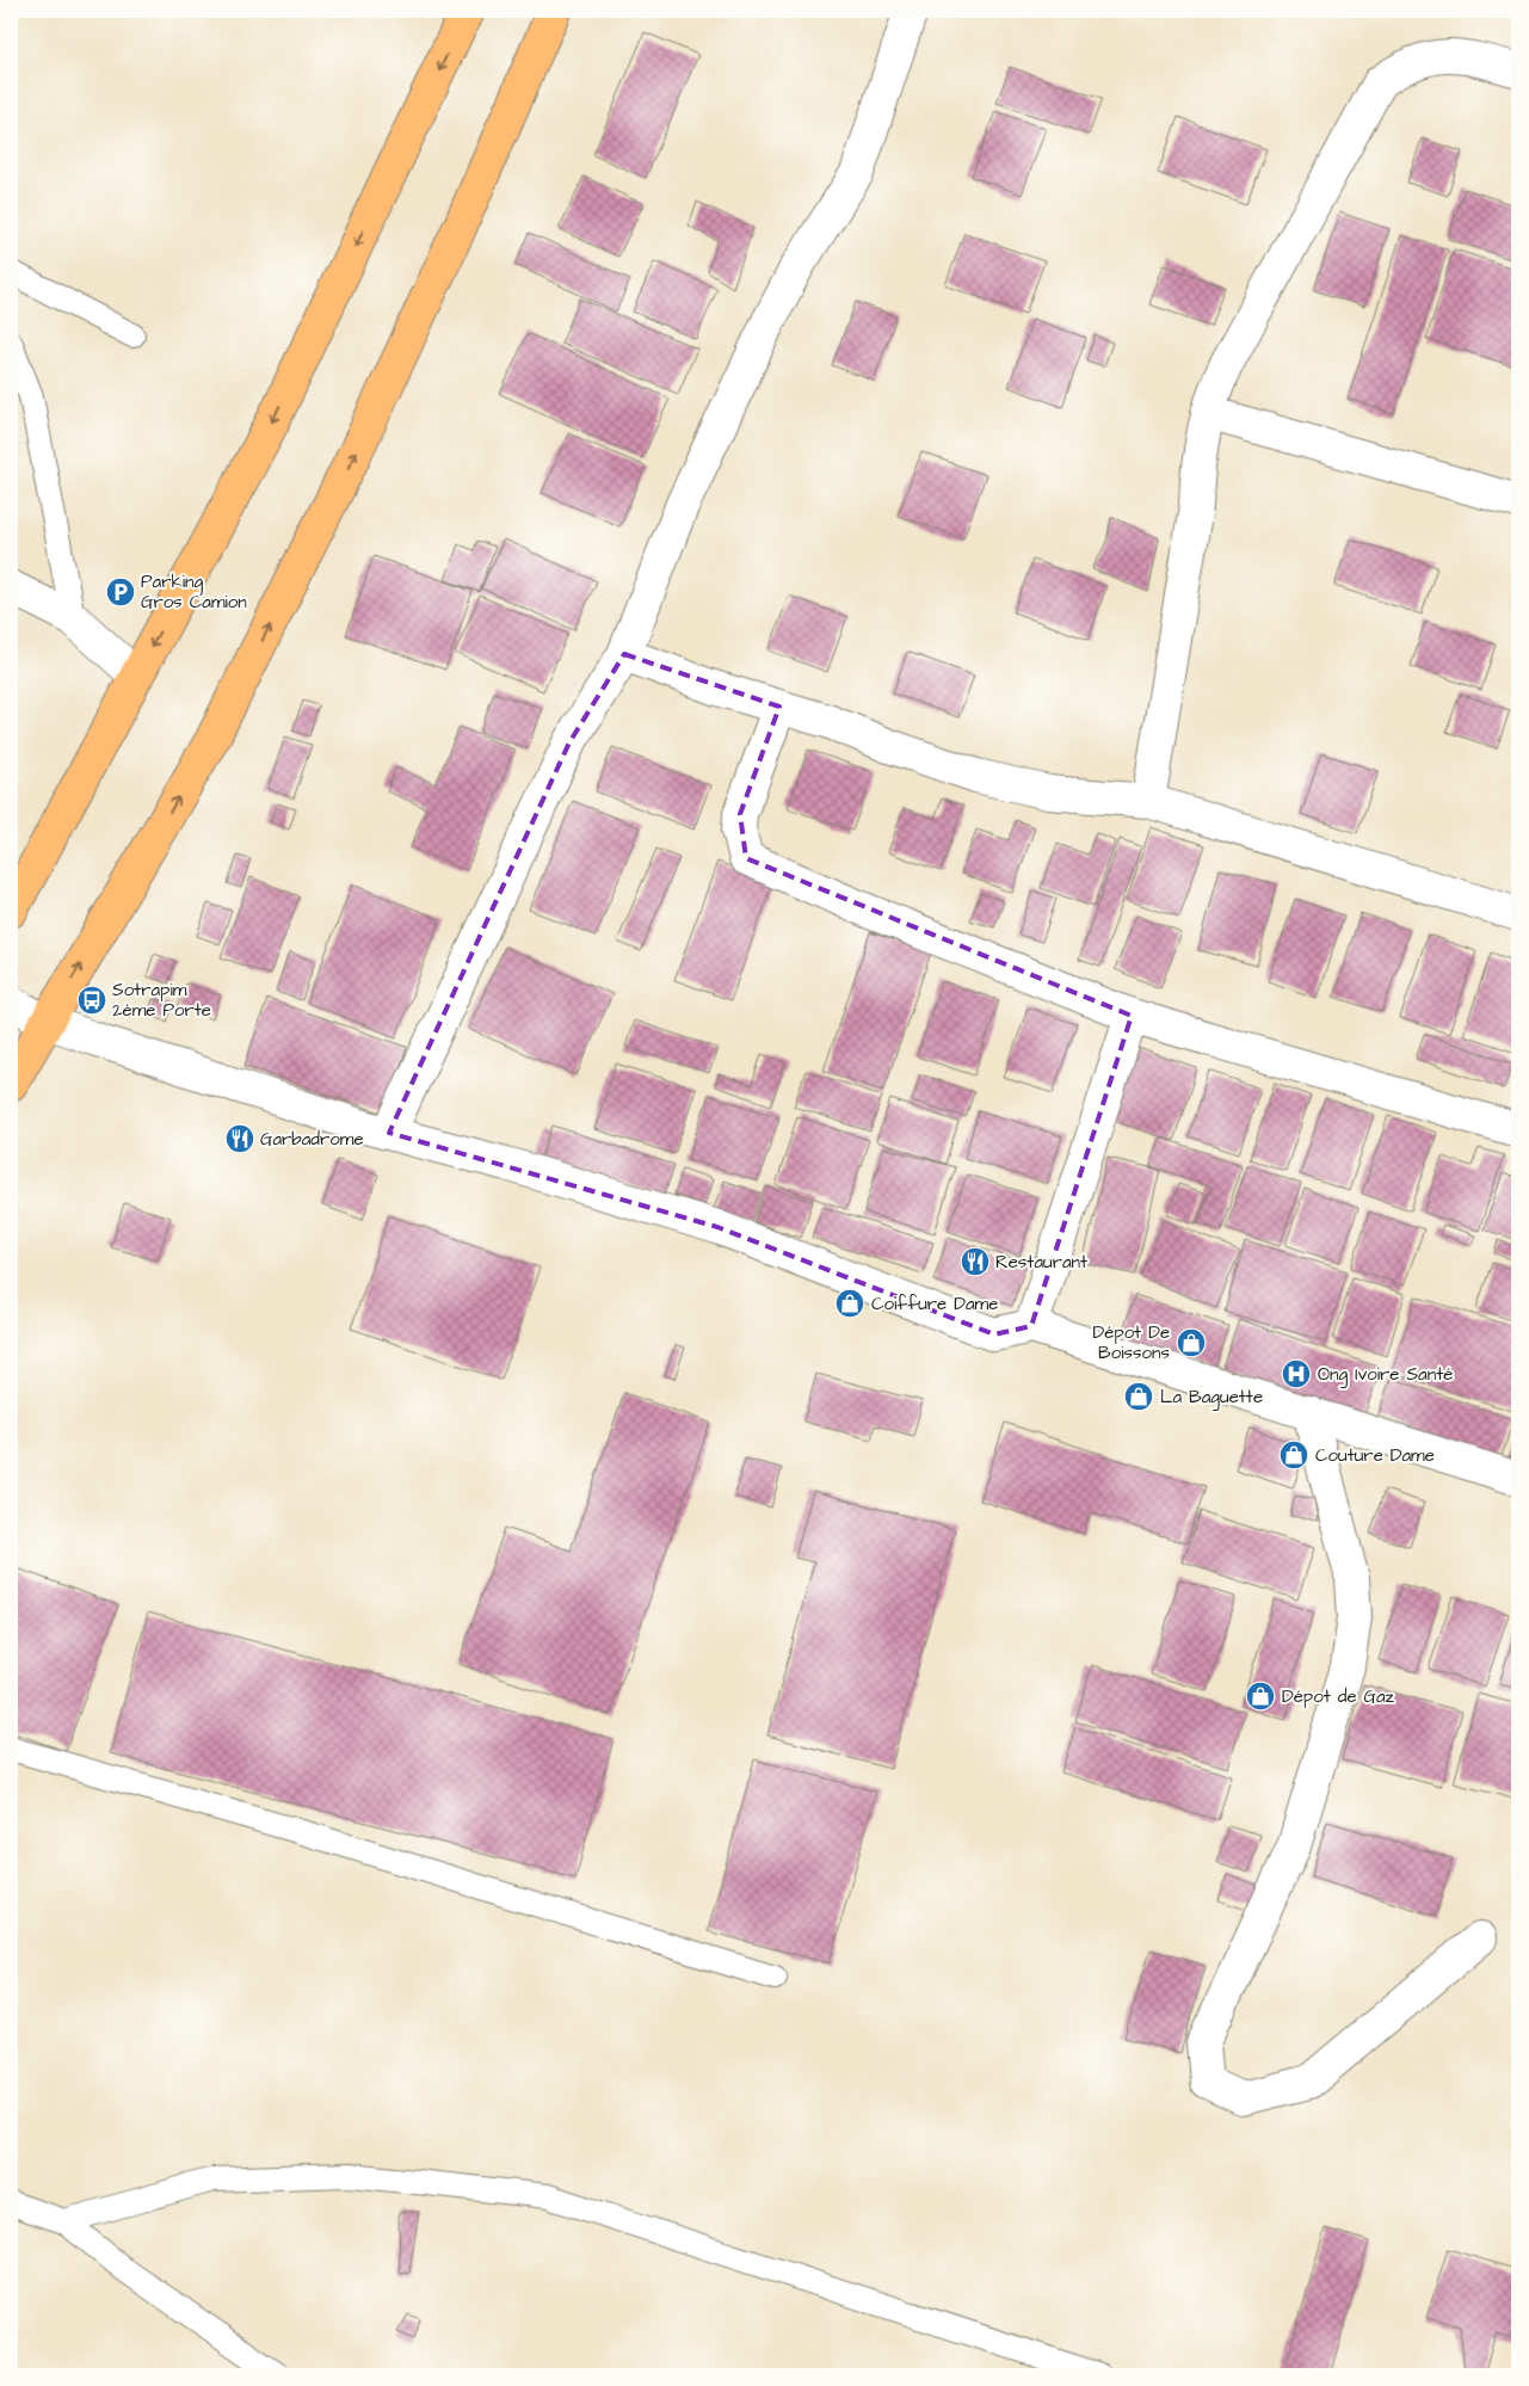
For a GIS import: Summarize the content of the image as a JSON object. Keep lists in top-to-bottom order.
{
  "places": {
    "parking": ["Parking Gros Camion"],
    "bus stop": ["Sotrapim 2ème Porte"],
    "restaurant": ["Garbadrome", "Restaurant"],
    "shop": [
      "Coiffure Dame",
      "Dépot De Boissons",
      "La Baguette",
      "Couture Dame",
      "Dépot de Gaz"
    ],
    "hospital": ["Ong Ivoire Santé"]
  }
}
